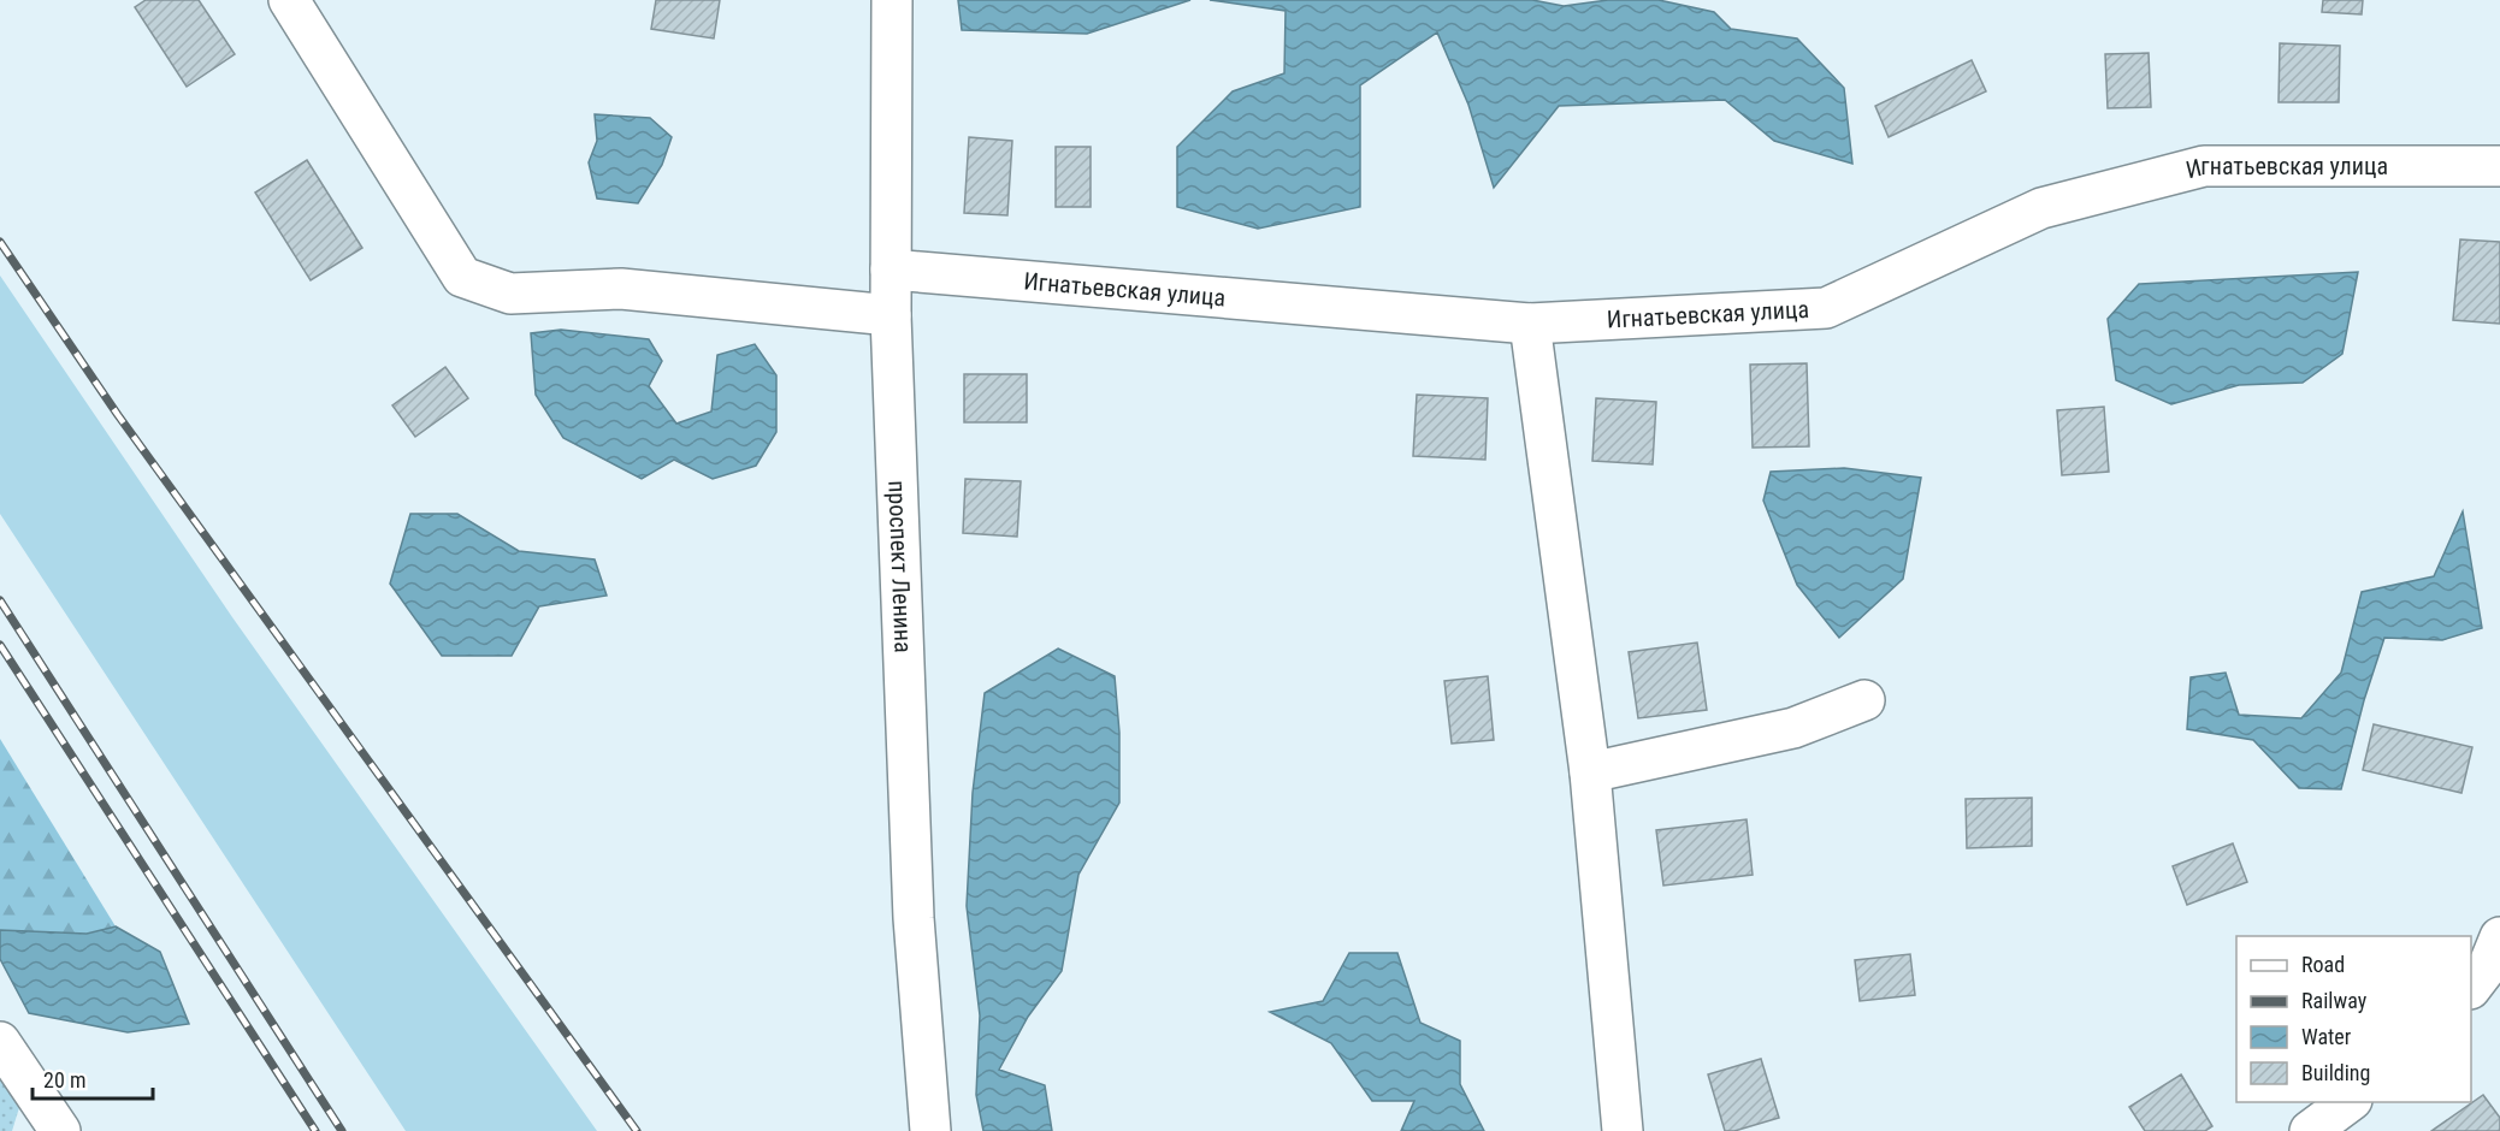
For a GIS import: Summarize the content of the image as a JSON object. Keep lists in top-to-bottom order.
{
  "streets": {
    "street": ["Игнатьевская улица", "проспект Ленина"]
  },
  "crossings": [
    ["Игнатьевская улица", "проспект Ленина"]
  ],
  "legend": [
    "Road",
    "Railway",
    "Water",
    "Building"
  ],
  "scale_bar": "20 m"
}
